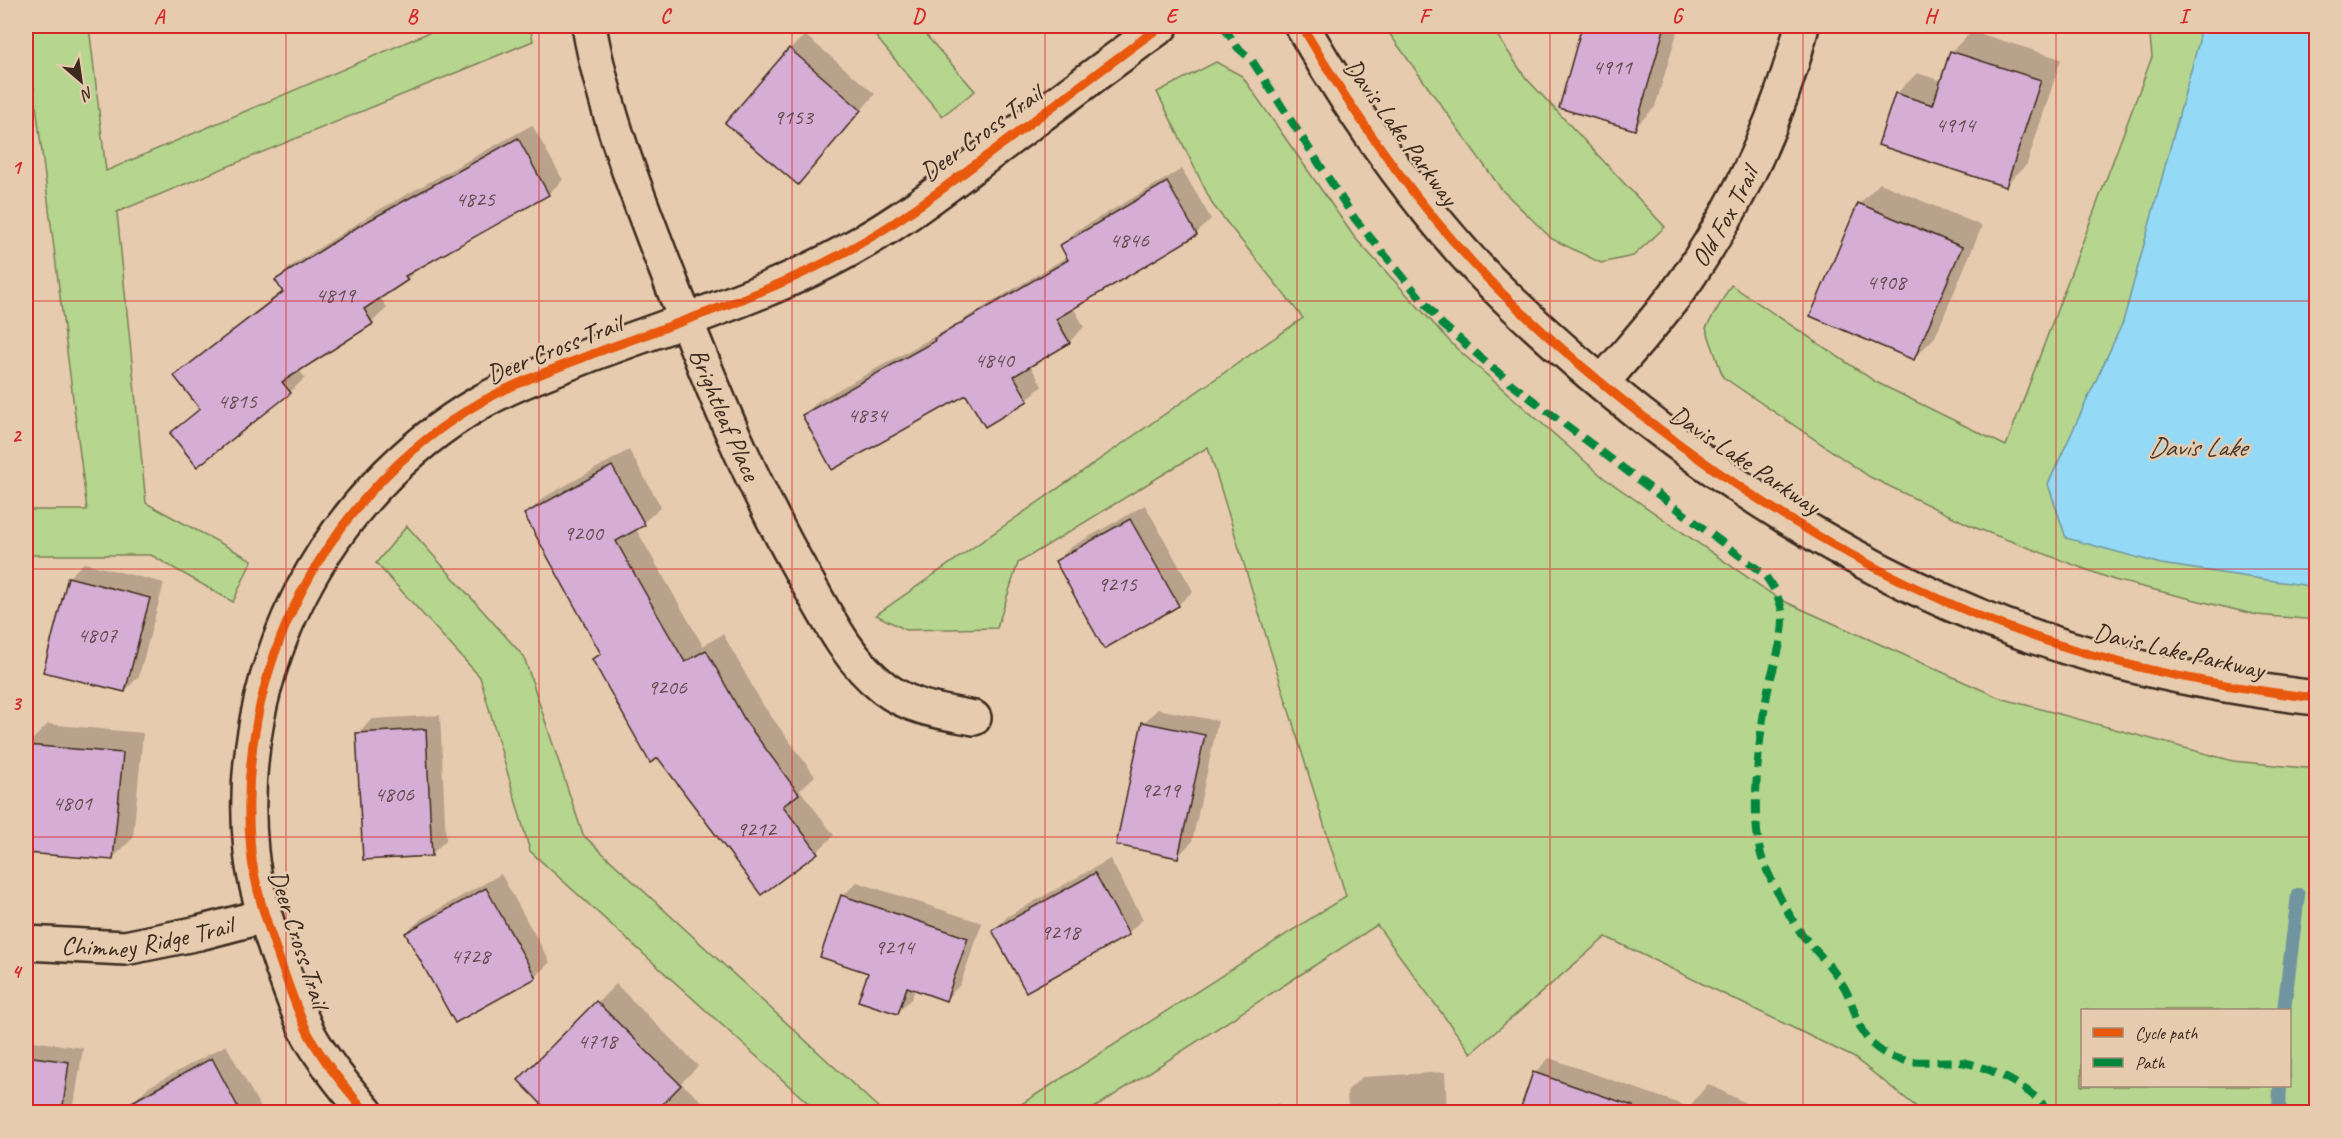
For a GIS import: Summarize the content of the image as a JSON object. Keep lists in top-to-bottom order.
{
  "streets": {
    "street": [
      "Davis Lake Parkway",
      "Deer Cross Trail",
      "Old Fox Trail",
      "Brightleaf Place",
      "Chimney Ridge Trail"
    ]
  },
  "crossings": [
    ["Davis Lake Parkway", "Old Fox Trail"],
    ["Deer Cross Trail", "Brightleaf Place"],
    ["Deer Cross Trail", "Chimney Ridge Trail"]
  ],
  "water": ["Davis Lake"],
  "house_numbers": [
    "4911",
    "9153",
    "4914",
    "4825",
    "4846",
    "4908",
    "4819",
    "4840",
    "4815",
    "4834",
    "9200",
    "9215",
    "4807",
    "9206",
    "9219",
    "4806",
    "4801",
    "9212",
    "9218",
    "9214",
    "4728",
    "4718"
  ],
  "legend": ["Cycle path", "Path"],
  "north": "bottom right",
  "grid": {
    "columns": [
      "A",
      "B",
      "C",
      "D",
      "E",
      "F",
      "G",
      "H",
      "I"
    ],
    "rows": [
      "1",
      "2",
      "3",
      "4"
    ]
  }
}
